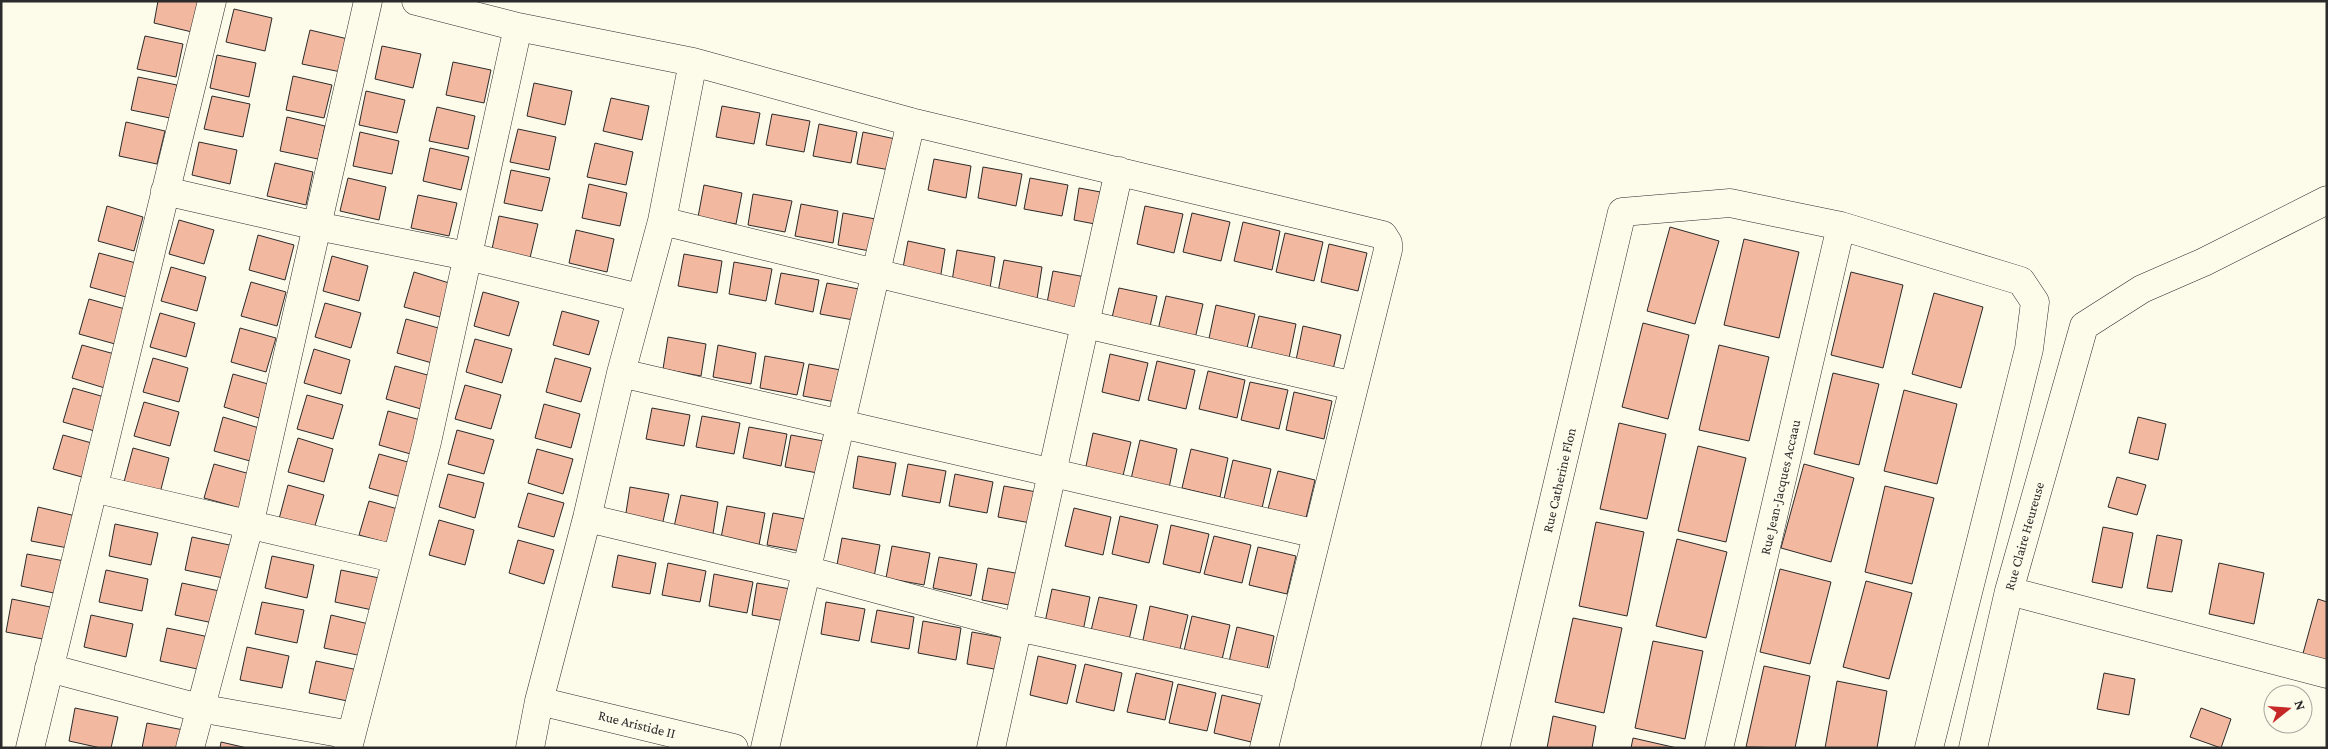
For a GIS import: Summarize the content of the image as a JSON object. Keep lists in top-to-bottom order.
{
  "streets": {
    "street": [
      "Rue Catherine Flon",
      "Rue Jean-Jacques Accaau",
      "Rue Claire Heureuse",
      "Rue Aristide II"
    ]
  },
  "crossings": [
    ["Rue Catherine Flon", "Rue Jean-Jacques Accaau"]
  ],
  "north": "right"
}
